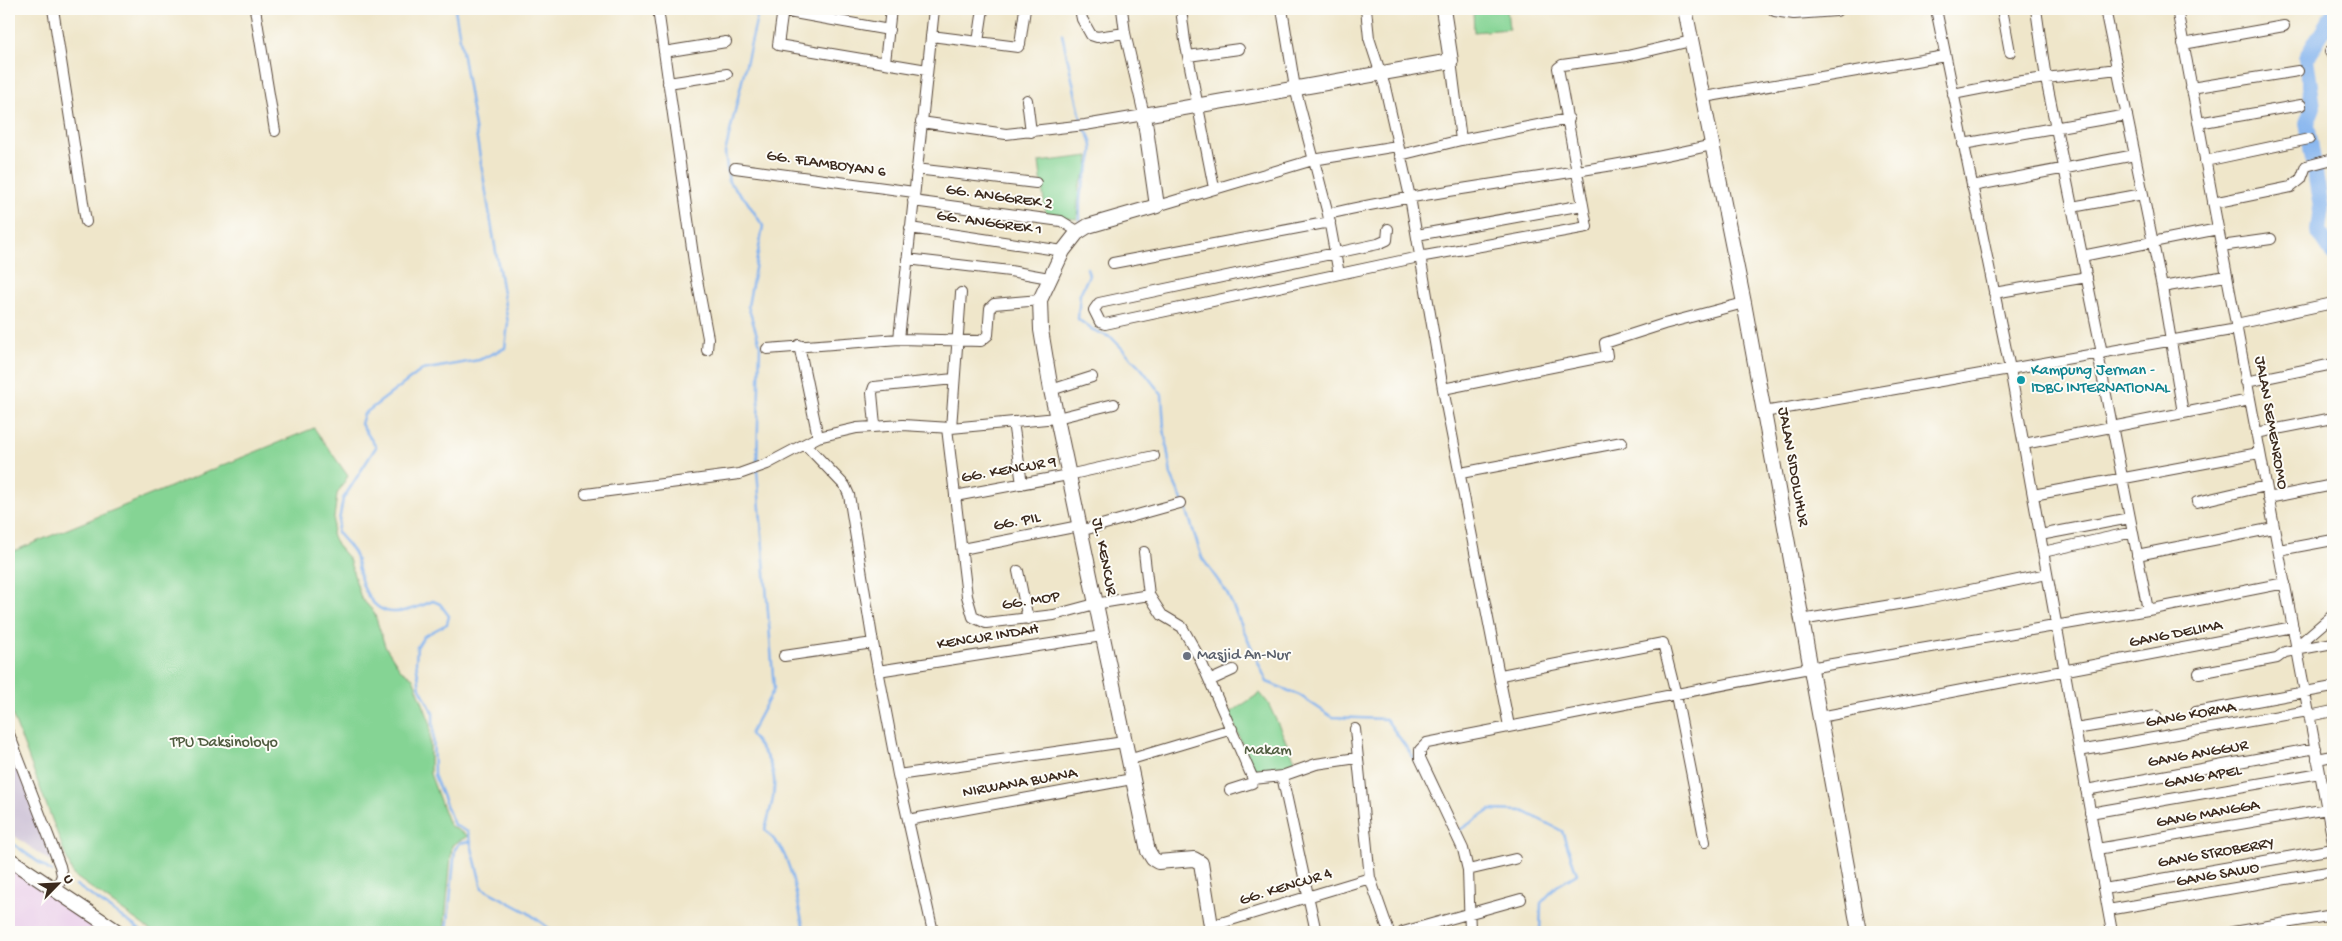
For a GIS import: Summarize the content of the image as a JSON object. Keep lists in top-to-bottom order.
{
  "streets": {
    "street": [
      "GG. FLAMBOYAN 6",
      "GG. ANGGREK 2",
      "GG. ANGGREK 1",
      "JALAN SEMENROMO",
      "JALAN SIDOLUHUR",
      "GG. KENCUR 9",
      "GG. PIL",
      "JL. KENCUR",
      "GG. MOP",
      "GANG DELIMA",
      "KENCUR INDAH",
      "GANG KORMA",
      "GANG ANGGUR",
      "GANG APEL",
      "NIRWANA BUANA",
      "GANG MANGGA",
      "GANG STROBERRY",
      "GANG SAWO",
      "GG. KENCUR 4"
    ]
  },
  "crossings": [
    ["GG. FLAMBOYAN 6", "GG. ANGGREK 2"],
    ["GG. ANGGREK 2", "JL. KENCUR"],
    ["GG. ANGGREK 1", "JL. KENCUR"],
    ["JALAN SEMENROMO", "GANG DELIMA"],
    ["JALAN SEMENROMO", "GANG KORMA"],
    ["JALAN SEMENROMO", "GANG ANGGUR"],
    ["JALAN SEMENROMO", "GANG APEL"],
    ["JALAN SEMENROMO", "GANG MANGGA"],
    ["JALAN SIDOLUHUR", "GANG DELIMA"],
    ["GG. KENCUR 9", "JL. KENCUR"],
    ["GG. PIL", "JL. KENCUR"],
    ["GG. PIL", "GG. MOP"],
    ["JL. KENCUR", "GG. MOP"],
    ["JL. KENCUR", "KENCUR INDAH"],
    ["JL. KENCUR", "NIRWANA BUANA"],
    ["JL. KENCUR", "GG. KENCUR 4"]
  ],
  "parks": ["TPU Daksinoloyo", "Makam"],
  "places": ["Kampung Jerman - IDBC INTERNATIONAL", "Masjid An-Nur"],
  "north": "top right"
}
